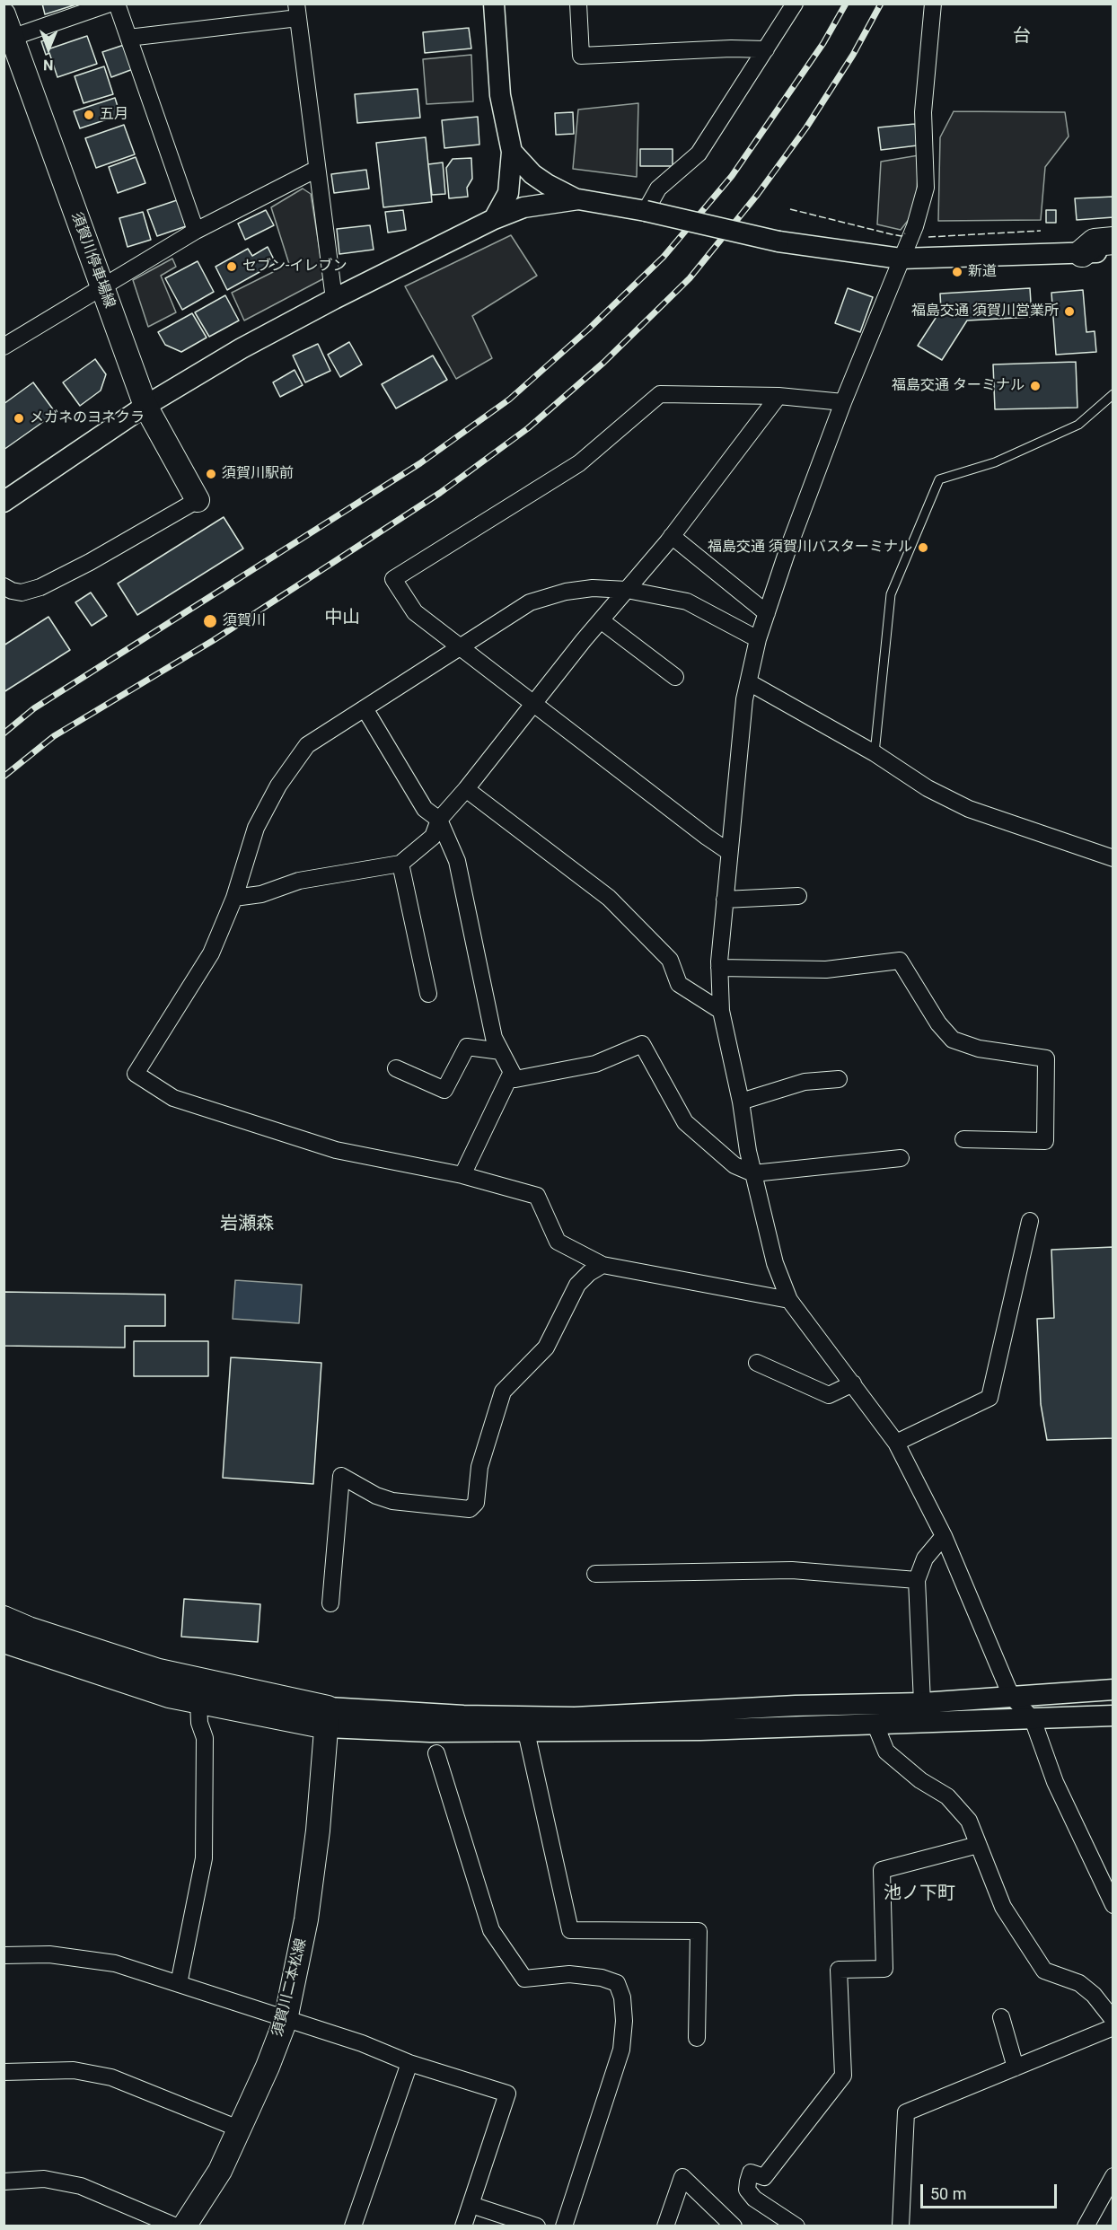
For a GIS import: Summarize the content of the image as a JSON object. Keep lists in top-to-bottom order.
{
  "streets": {
    "main road": ["須賀川停車場線", "須賀川二本松線"]
  },
  "districts": [
    "台",
    "中山",
    "岩瀬森",
    "池ノ下町"
  ],
  "places": [
    "五月",
    "セブン-イレブン",
    "新道",
    "福島交通 須賀川営業所",
    "福島交通 ターミナル",
    "メガネのヨネクラ",
    "須賀川駅前",
    "福島交通 須賀川バスターミナル",
    "須賀川"
  ],
  "scale_bar": "50 m",
  "north": "bottom"
}
